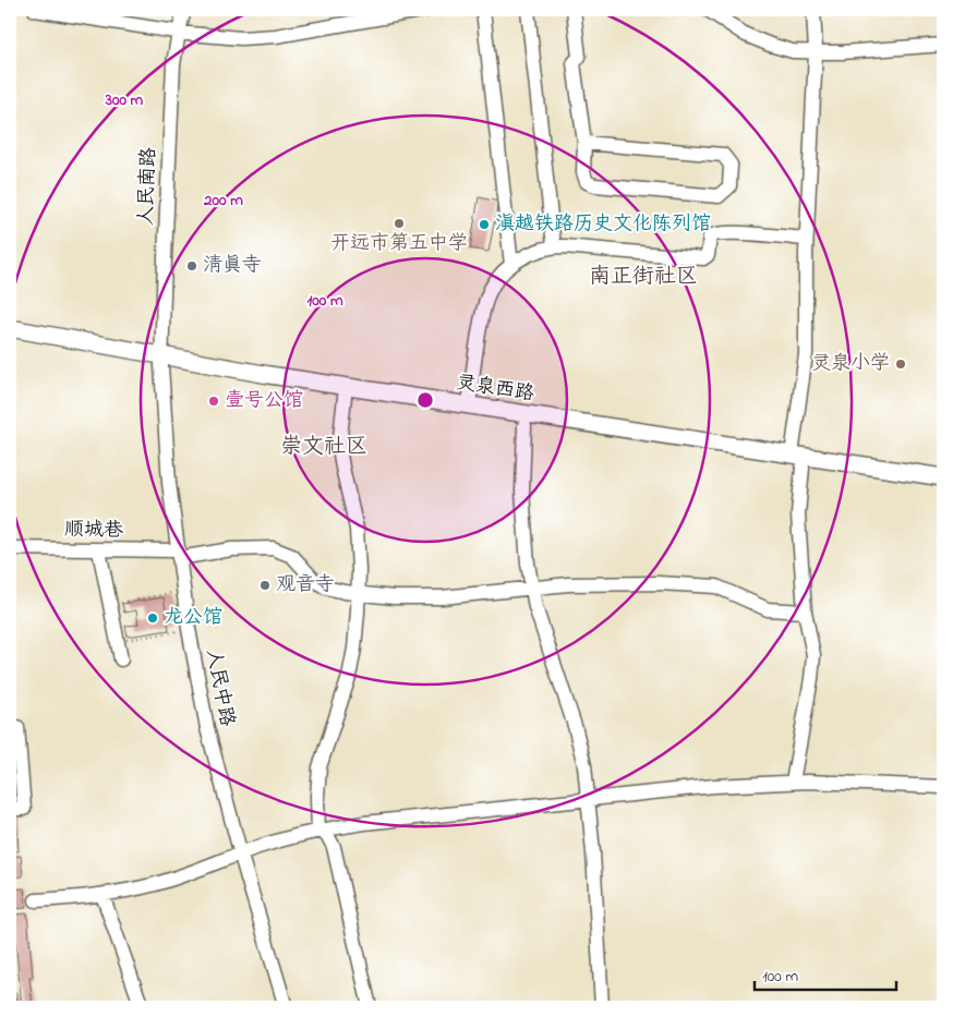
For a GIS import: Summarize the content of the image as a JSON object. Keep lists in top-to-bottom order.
{
  "streets": {
    "main road": ["灵泉西路"],
    "street": ["人民南路", "顺城巷", "人民中路"]
  },
  "crossings": [
    ["人民南路", "灵泉西路"],
    ["人民南路", "人民中路"],
    ["灵泉西路", "人民中路"],
    ["顺城巷", "人民中路"]
  ],
  "districts": ["南正街社区", "崇文社区"],
  "places": [
    "开远市第五中学",
    "滇越铁路历史文化陈列馆",
    "清真寺",
    "灵泉小学",
    "壹号公馆",
    "观音寺",
    "龙公馆"
  ],
  "scale_bar": "100 m",
  "rings": ["300 m", "200 m", "100 m"]
}
